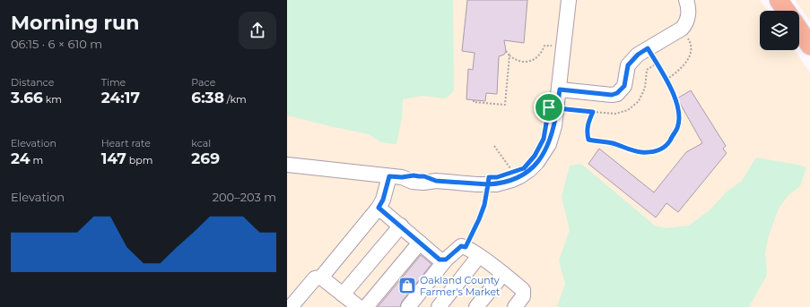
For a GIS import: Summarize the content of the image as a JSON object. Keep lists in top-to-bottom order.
{
  "places": {
    "shop": ["Oakland County Farmer's Market"]
  },
  "page": {
    "heading": ["Morning run", "06:15 · 6 × 610 m"],
    "stats": [
      ["Distance", "3.66 km"],
      ["Time", "24:17"],
      ["Pace", "6:38 /km"],
      ["Elevation", "24 m"],
      ["Heart rate", "147 bpm"],
      ["kcal", "269"]
    ],
    "chart": ["Elevation", "200–203 m"]
  }
}
